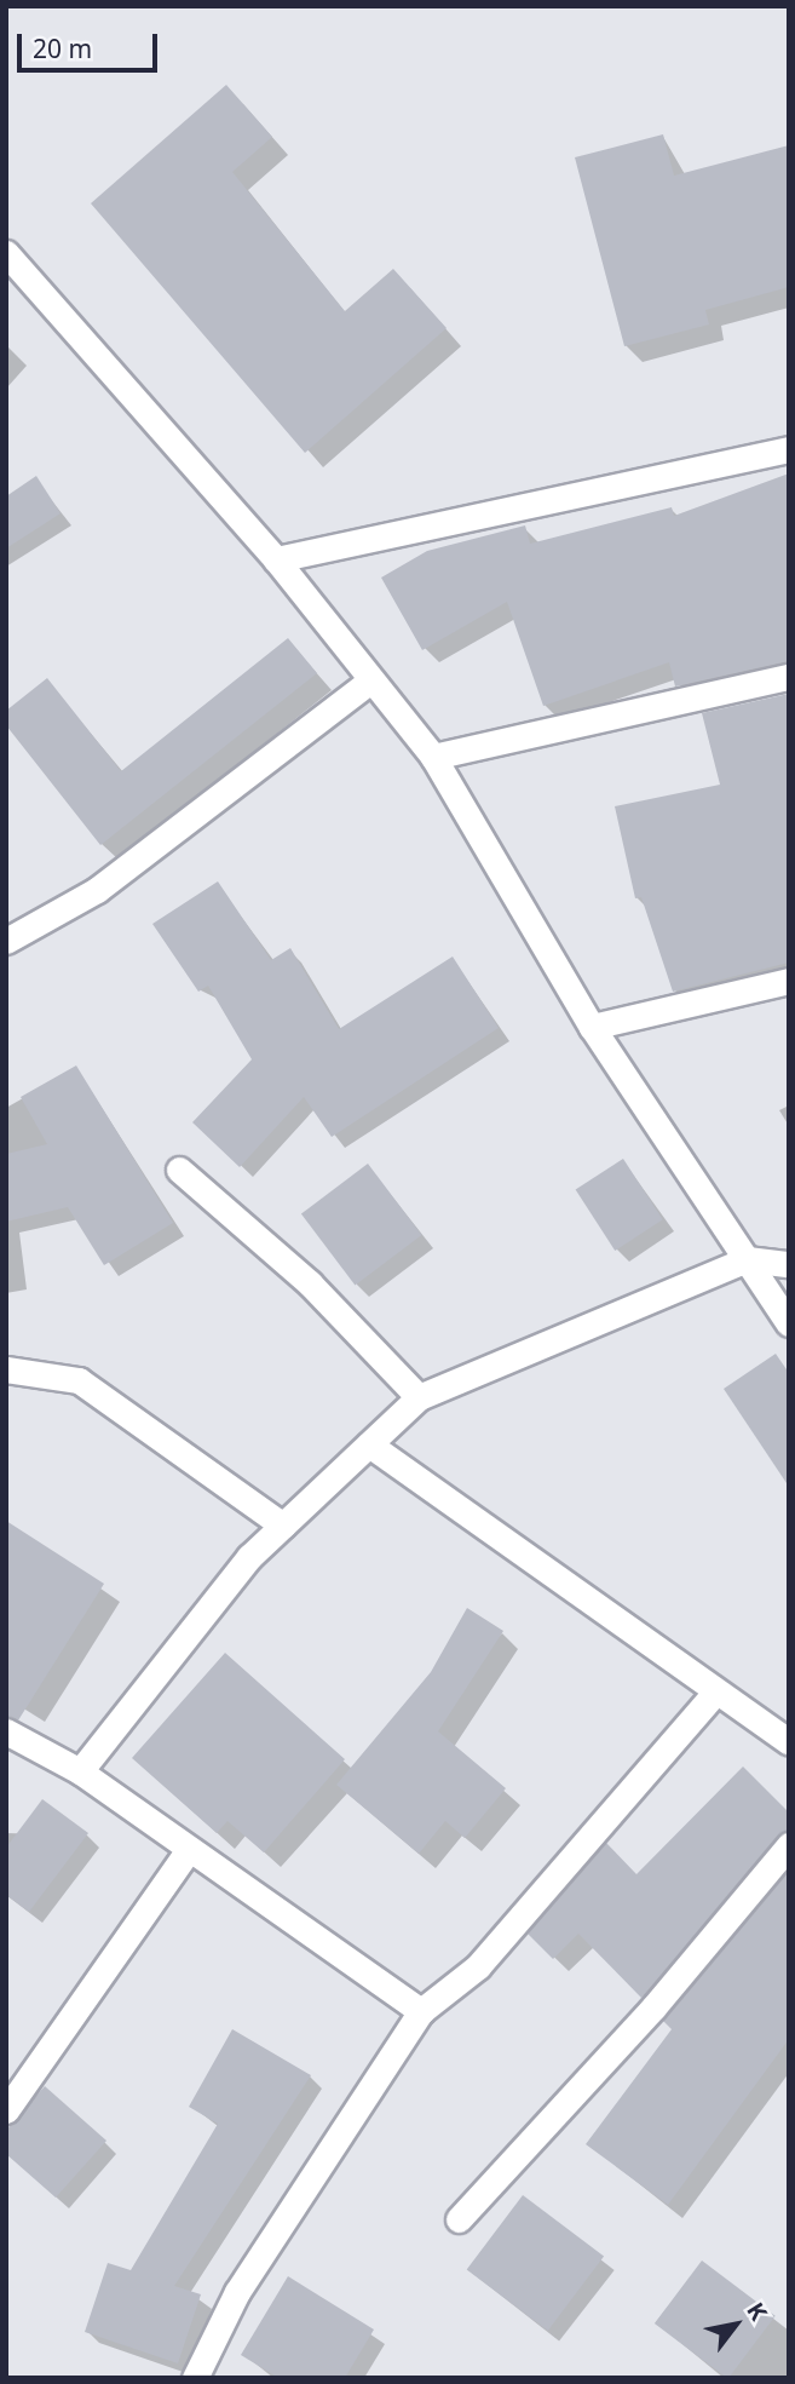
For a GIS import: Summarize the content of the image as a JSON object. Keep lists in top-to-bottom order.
{
  "scale_bar": "20 m",
  "north": "top right"
}
